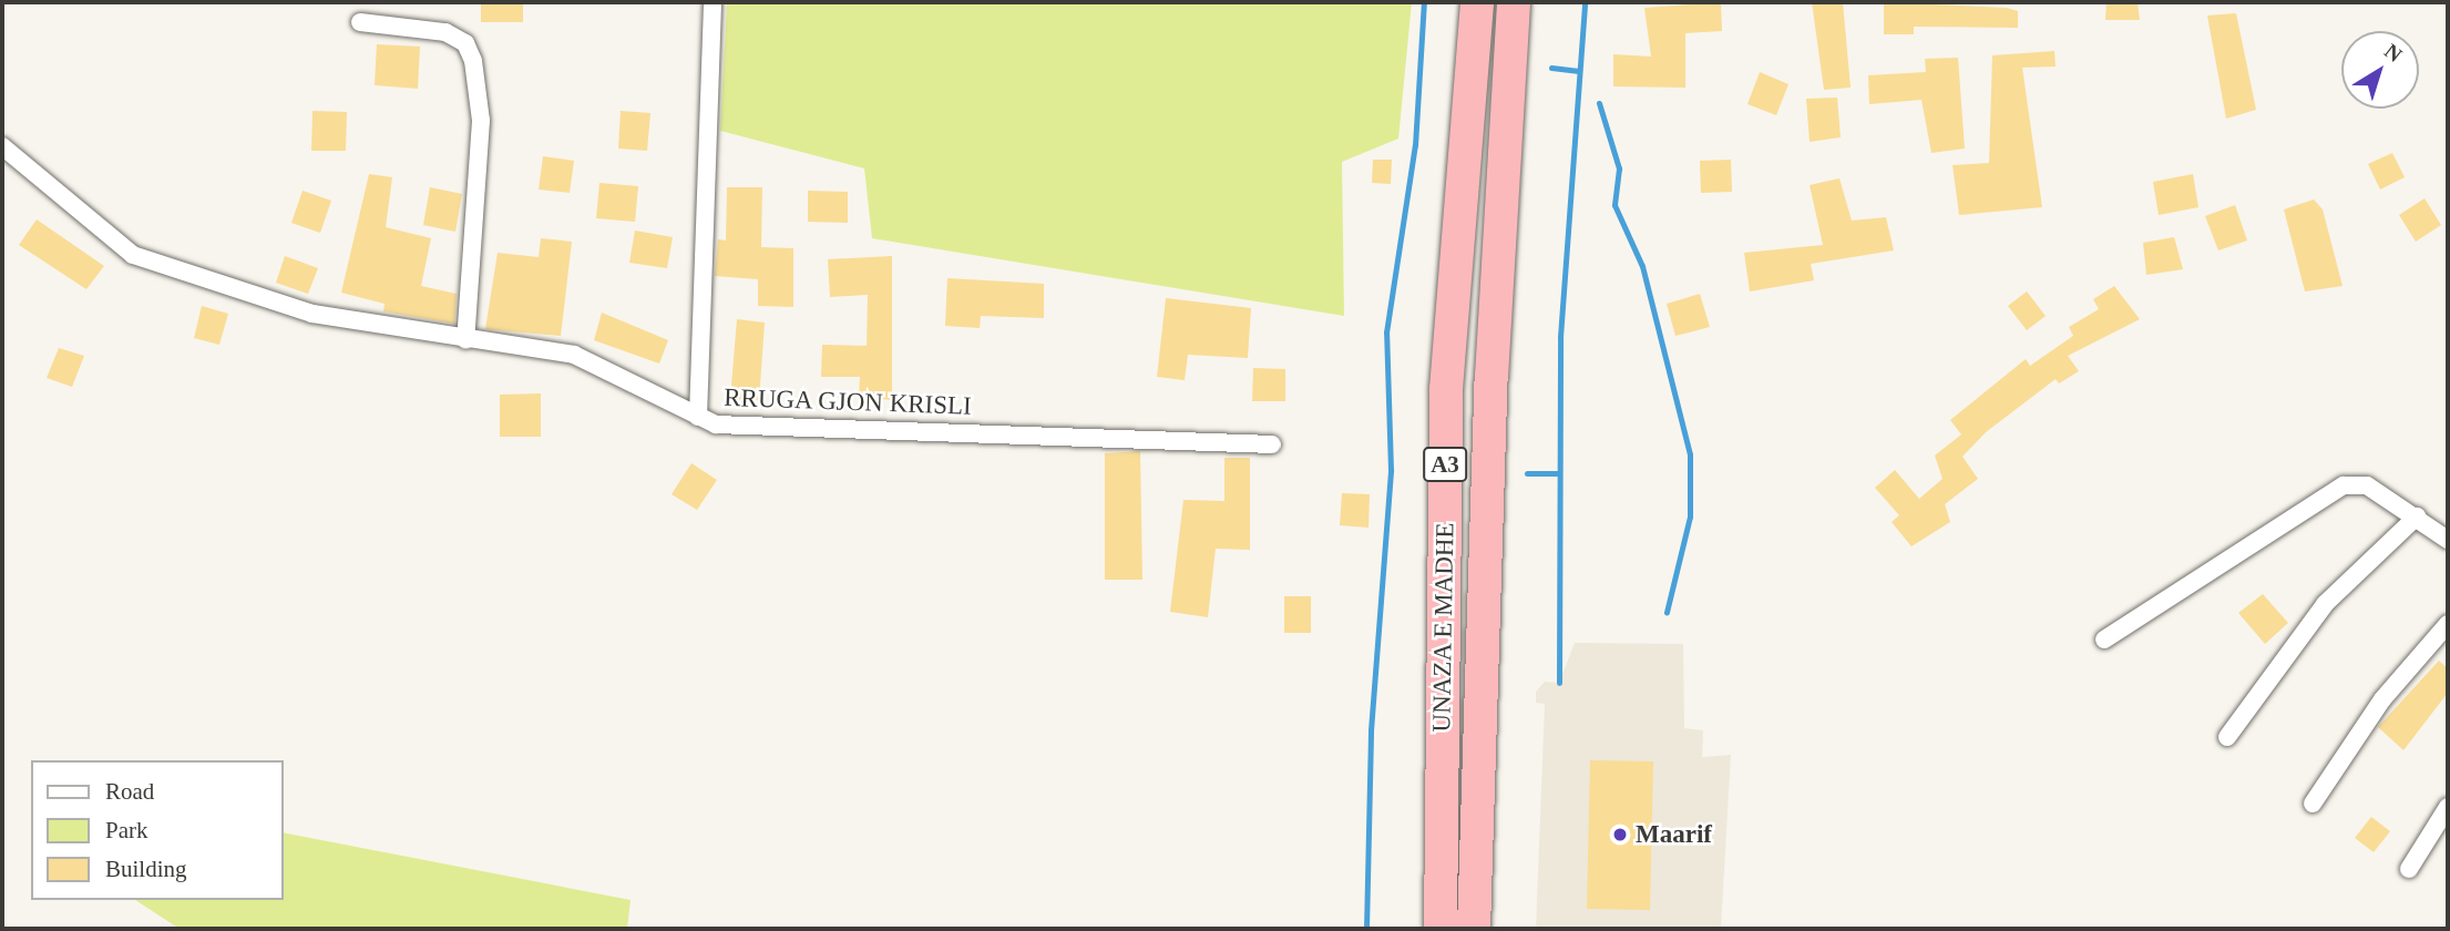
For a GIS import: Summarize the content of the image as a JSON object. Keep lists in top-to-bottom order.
{
  "streets": {
    "highway": ["A3", "UNAZA E MADHE"],
    "street": ["RRUGA GJON KRISLI"]
  },
  "places": ["Maarif"],
  "legend": ["Road", "Park", "Building"],
  "north": "top right"
}
